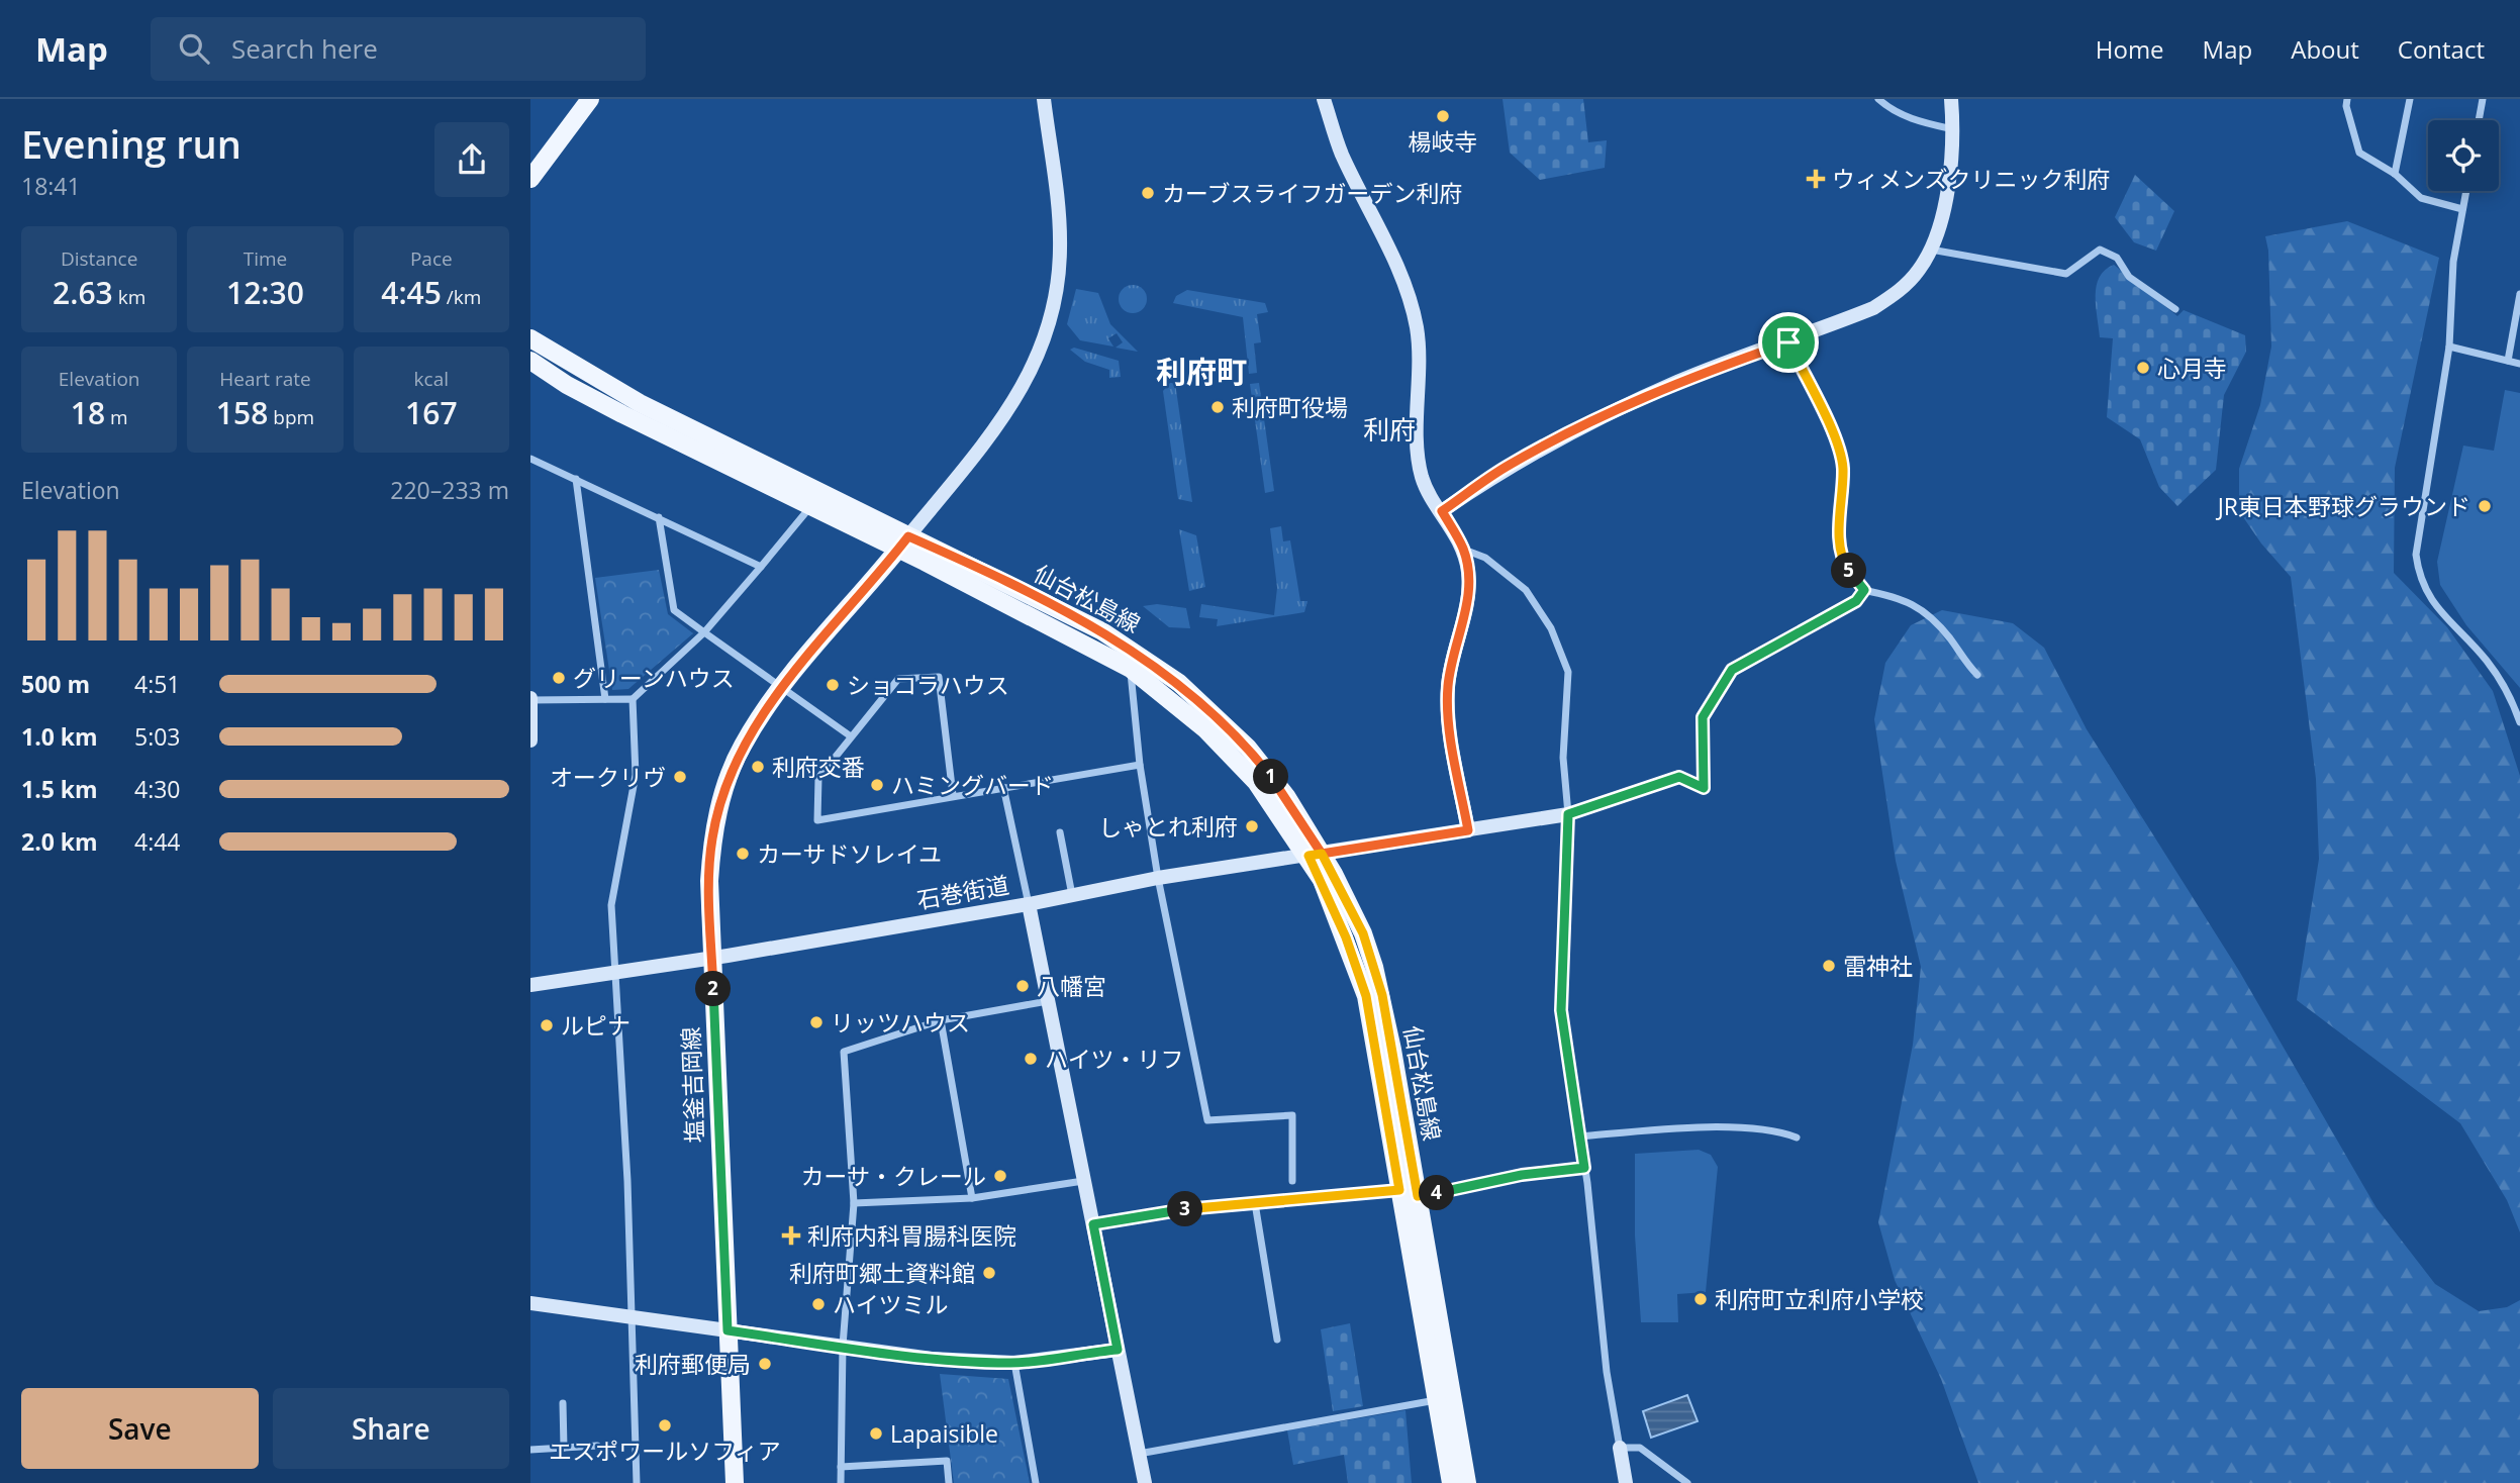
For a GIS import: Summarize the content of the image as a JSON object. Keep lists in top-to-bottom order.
{
  "streets": {
    "main road": ["仙台松島線", "塩釜吉岡線"],
    "street": ["石巻街道"]
  },
  "crossings": [
    ["仙台松島線", "塩釜吉岡線"],
    ["石巻街道", "塩釜吉岡線"]
  ],
  "districts": ["利府町", "利府"],
  "places": {
    "other": [
      "楊岐寺",
      "カーブスライフガーデン利府",
      "心月寺",
      "利府町役場",
      "JR東日本野球グラウンド",
      "グリーンハウス",
      "ショコラハウス",
      "利府交番",
      "オークリヴ",
      "ハミングバード",
      "しゃとれ利府",
      "カーサドソレイユ",
      "雷神社",
      "八幡宮",
      "リッツハウス",
      "ルピナ",
      "ハイツ・リフ",
      "カーサ・クレール",
      "利府町郷土資料館",
      "利府町立利府小学校",
      "ハイツミル",
      "利府郵便局",
      "エスポワールソフィア",
      "Lapaisible"
    ],
    "health": ["ウィメンズクリニック利府", "利府内科胃腸科医院"]
  },
  "page": {
    "header": "Map",
    "search": "Search here",
    "nav": [
      "Home",
      "Map",
      "About",
      "Contact"
    ],
    "heading": ["Evening run", "18:41"],
    "stats": [
      ["Distance", "2.63 km"],
      ["Time", "12:30"],
      ["Pace", "4:45 /km"],
      ["Elevation", "18 m"],
      ["Heart rate", "158 bpm"],
      ["kcal", "167"]
    ],
    "chart": ["Elevation", "220–233 m"],
    "pins": [
      "5",
      "1",
      "2",
      "4",
      "3"
    ],
    "list": [
      {
        "name": "500 m",
        "note": "4:51"
      },
      {
        "name": "1.0 km",
        "note": "5:03"
      },
      {
        "name": "1.5 km",
        "note": "4:30"
      },
      {
        "name": "2.0 km",
        "note": "4:44"
      }
    ],
    "buttons": ["Save", "Share"]
  }
}
